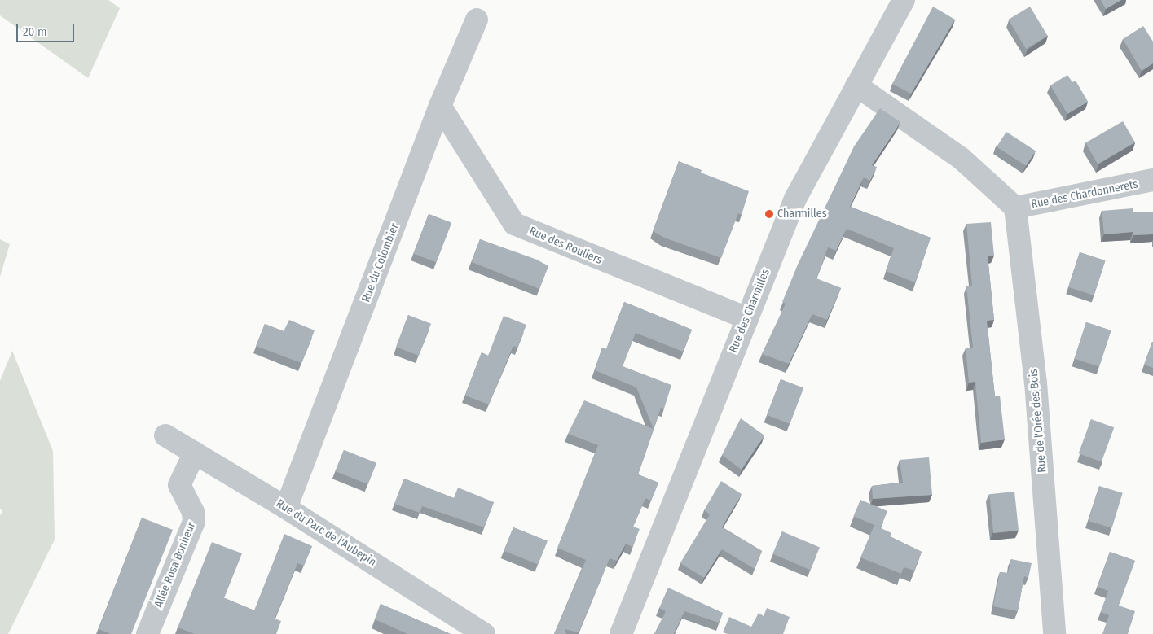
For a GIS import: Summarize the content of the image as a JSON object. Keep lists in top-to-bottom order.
{
  "streets": {
    "street": [
      "Rue des Chardonnerets",
      "Rue des Rouliers",
      "Rue du Colombier",
      "Rue des Charmilles",
      "Rue de l'Orée des Bois",
      "Rue du Parc de l'Aubepin",
      "Allée Rosa Bonheur"
    ]
  },
  "crossings": [
    ["Rue des Chardonnerets", "Rue de l'Orée des Bois"],
    ["Rue des Rouliers", "Rue du Colombier"],
    ["Rue des Rouliers", "Rue des Charmilles"],
    ["Rue du Colombier", "Rue du Parc de l'Aubepin"],
    ["Rue du Parc de l'Aubepin", "Allée Rosa Bonheur"]
  ],
  "places": ["Charmilles"],
  "scale_bar": "20 m"
}
